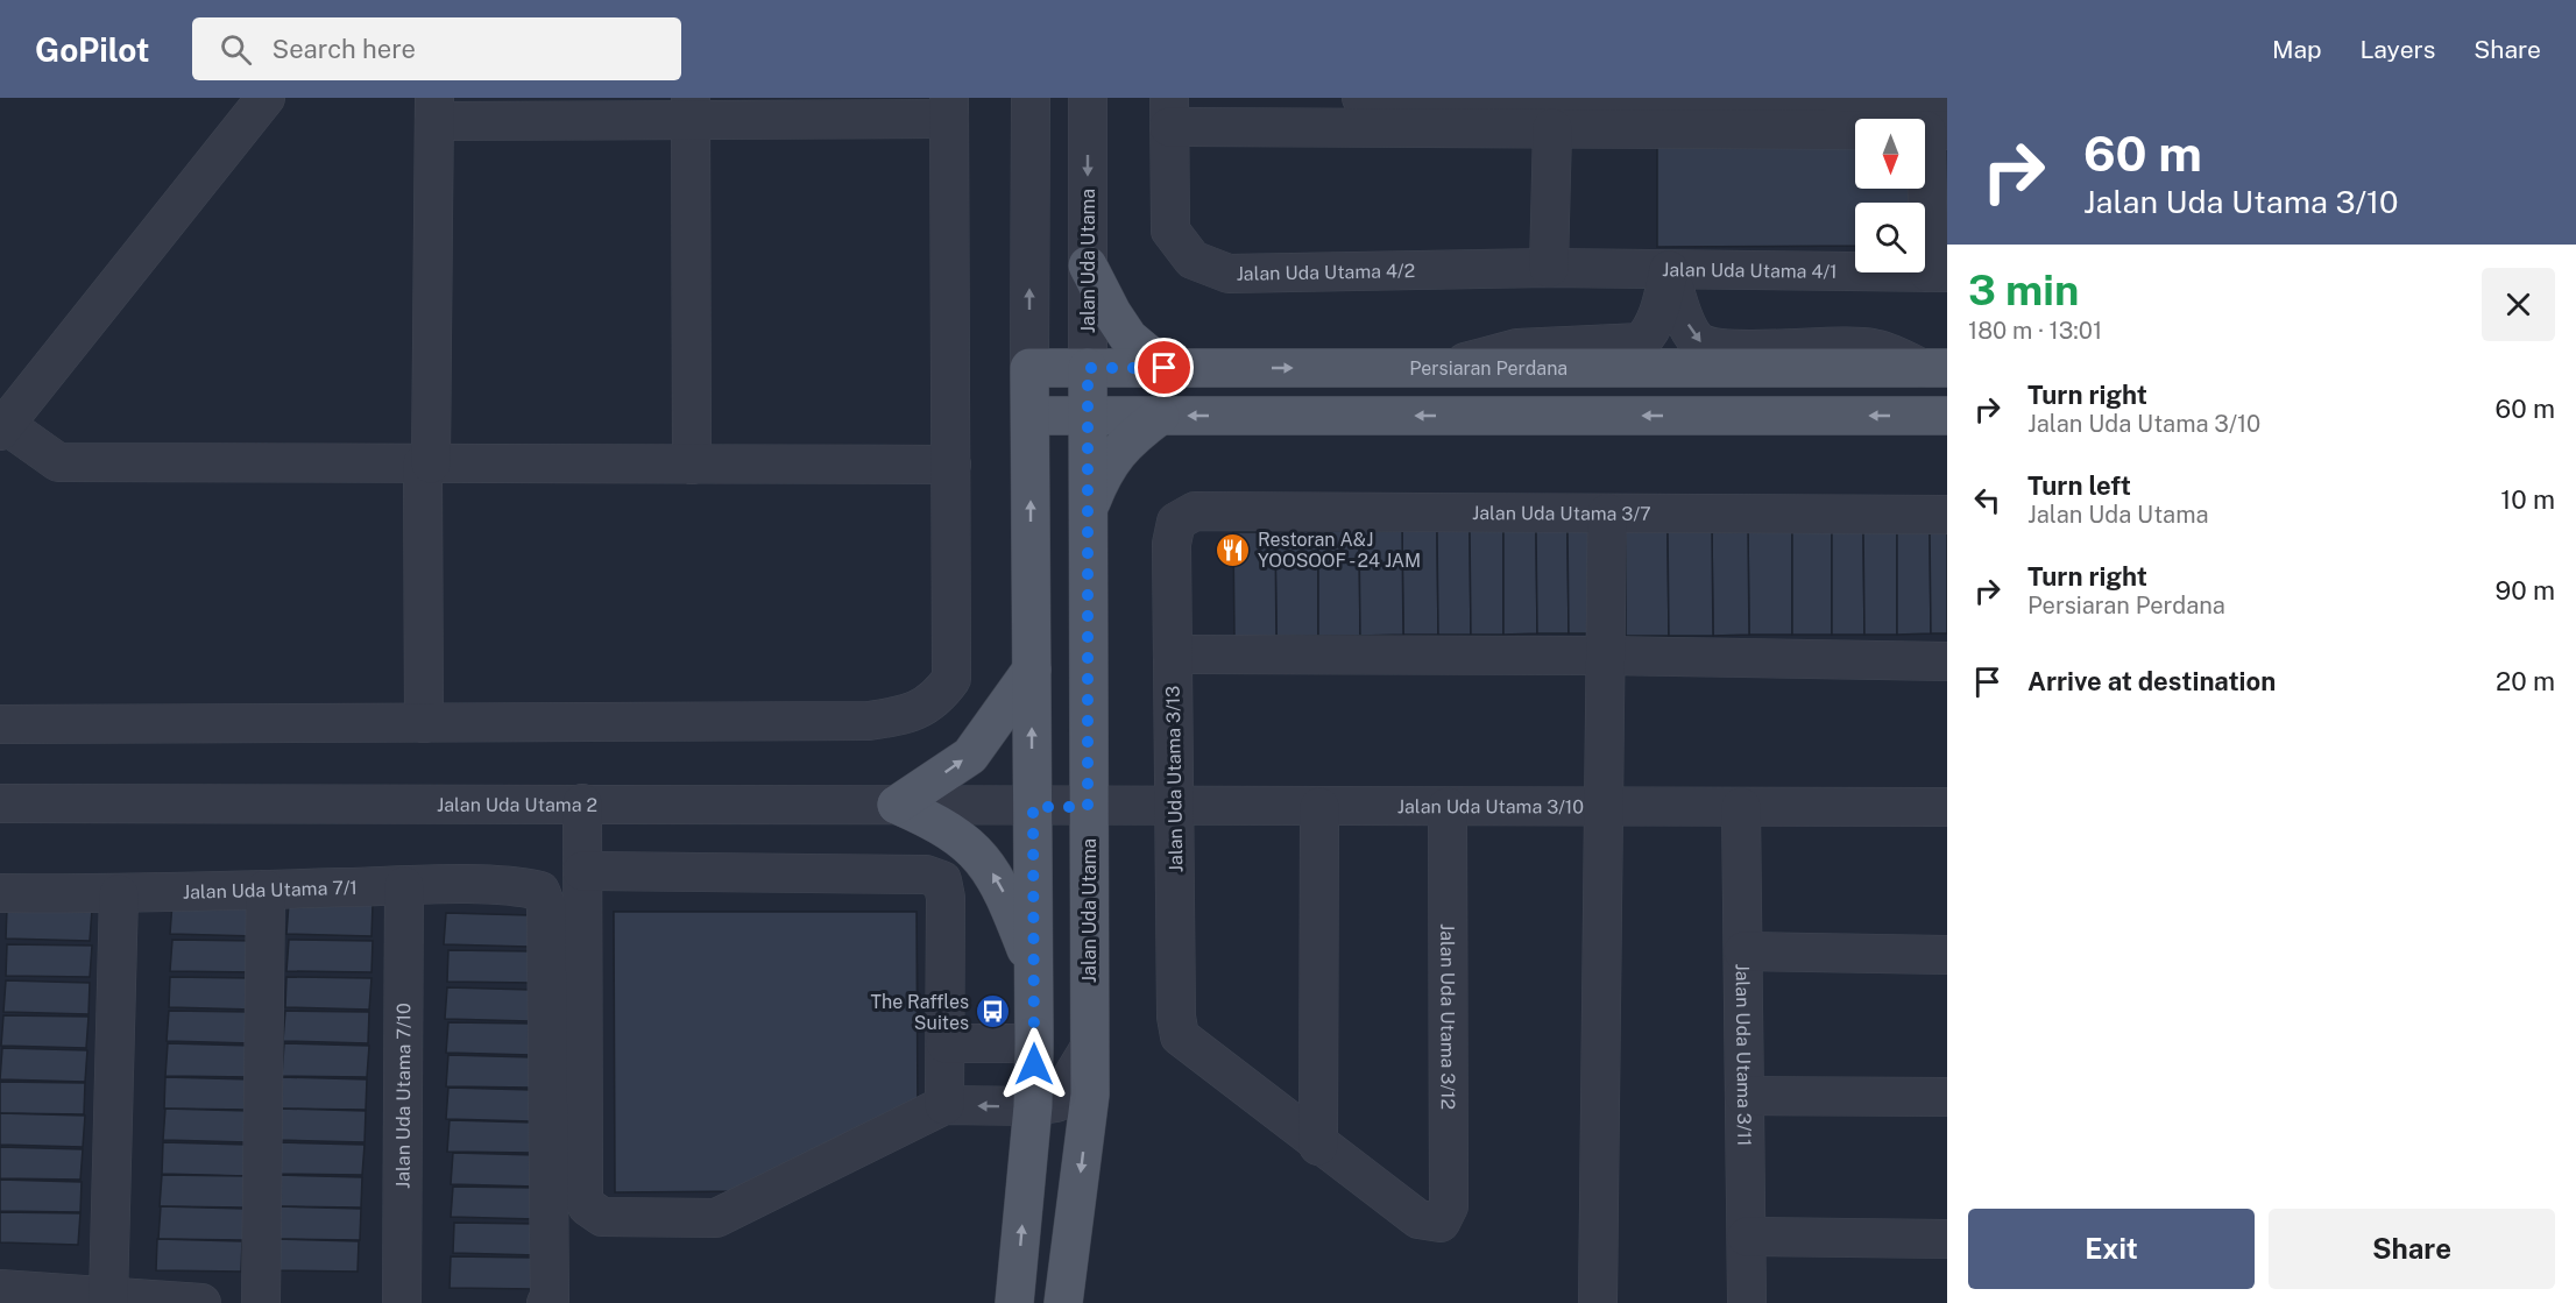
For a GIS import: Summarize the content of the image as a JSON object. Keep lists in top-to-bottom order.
{
  "streets": {
    "main road": ["Jalan Uda Utama", "Persiaran Perdana"],
    "street": [
      "Jalan Uda Utama 4/1",
      "Jalan Uda Utama 4/2",
      "Jalan Uda Utama 3/7",
      "Jalan Uda Utama 3/13",
      "Jalan Uda Utama 2",
      "Jalan Uda Utama 3/10",
      "Jalan Uda Utama 7/1",
      "Jalan Uda Utama 3/12",
      "Jalan Uda Utama 3/11",
      "Jalan Uda Utama 7/10"
    ]
  },
  "crossings": [
    ["Jalan Uda Utama", "Persiaran Perdana"],
    ["Jalan Uda Utama", "Jalan Uda Utama 3/10"],
    ["Jalan Uda Utama 4/1", "Jalan Uda Utama 4/2"],
    ["Jalan Uda Utama 3/7", "Jalan Uda Utama 3/13"],
    ["Jalan Uda Utama 3/13", "Jalan Uda Utama 3/10"],
    ["Jalan Uda Utama 3/13", "Jalan Uda Utama 3/12"],
    ["Jalan Uda Utama 2", "Jalan Uda Utama 3/10"],
    ["Jalan Uda Utama 3/10", "Jalan Uda Utama 3/12"],
    ["Jalan Uda Utama 3/10", "Jalan Uda Utama 3/11"],
    ["Jalan Uda Utama 7/1", "Jalan Uda Utama 7/10"]
  ],
  "places": {
    "restaurant": ["Restoran A&J YOOSOOF - 24 JAM"],
    "bus stop": ["The Raffles Suites"]
  },
  "north": "bottom",
  "page": {
    "header": "GoPilot",
    "search": "Search here",
    "nav": ["Map", "Layers", "Share"],
    "turn": ["60 m", "Jalan Uda Utama 3/10"],
    "heading": ["3 min", "180 m · 13:01"],
    "list": [
      {
        "name": "Turn right",
        "note": "Jalan Uda Utama 3/10",
        "value": "60 m"
      },
      {
        "name": "Turn left",
        "note": "Jalan Uda Utama",
        "value": "10 m"
      },
      {
        "name": "Turn right",
        "note": "Persiaran Perdana",
        "value": "90 m"
      },
      {
        "name": "Arrive at destination",
        "value": "20 m"
      }
    ],
    "buttons": ["Exit", "Share"]
  }
}
